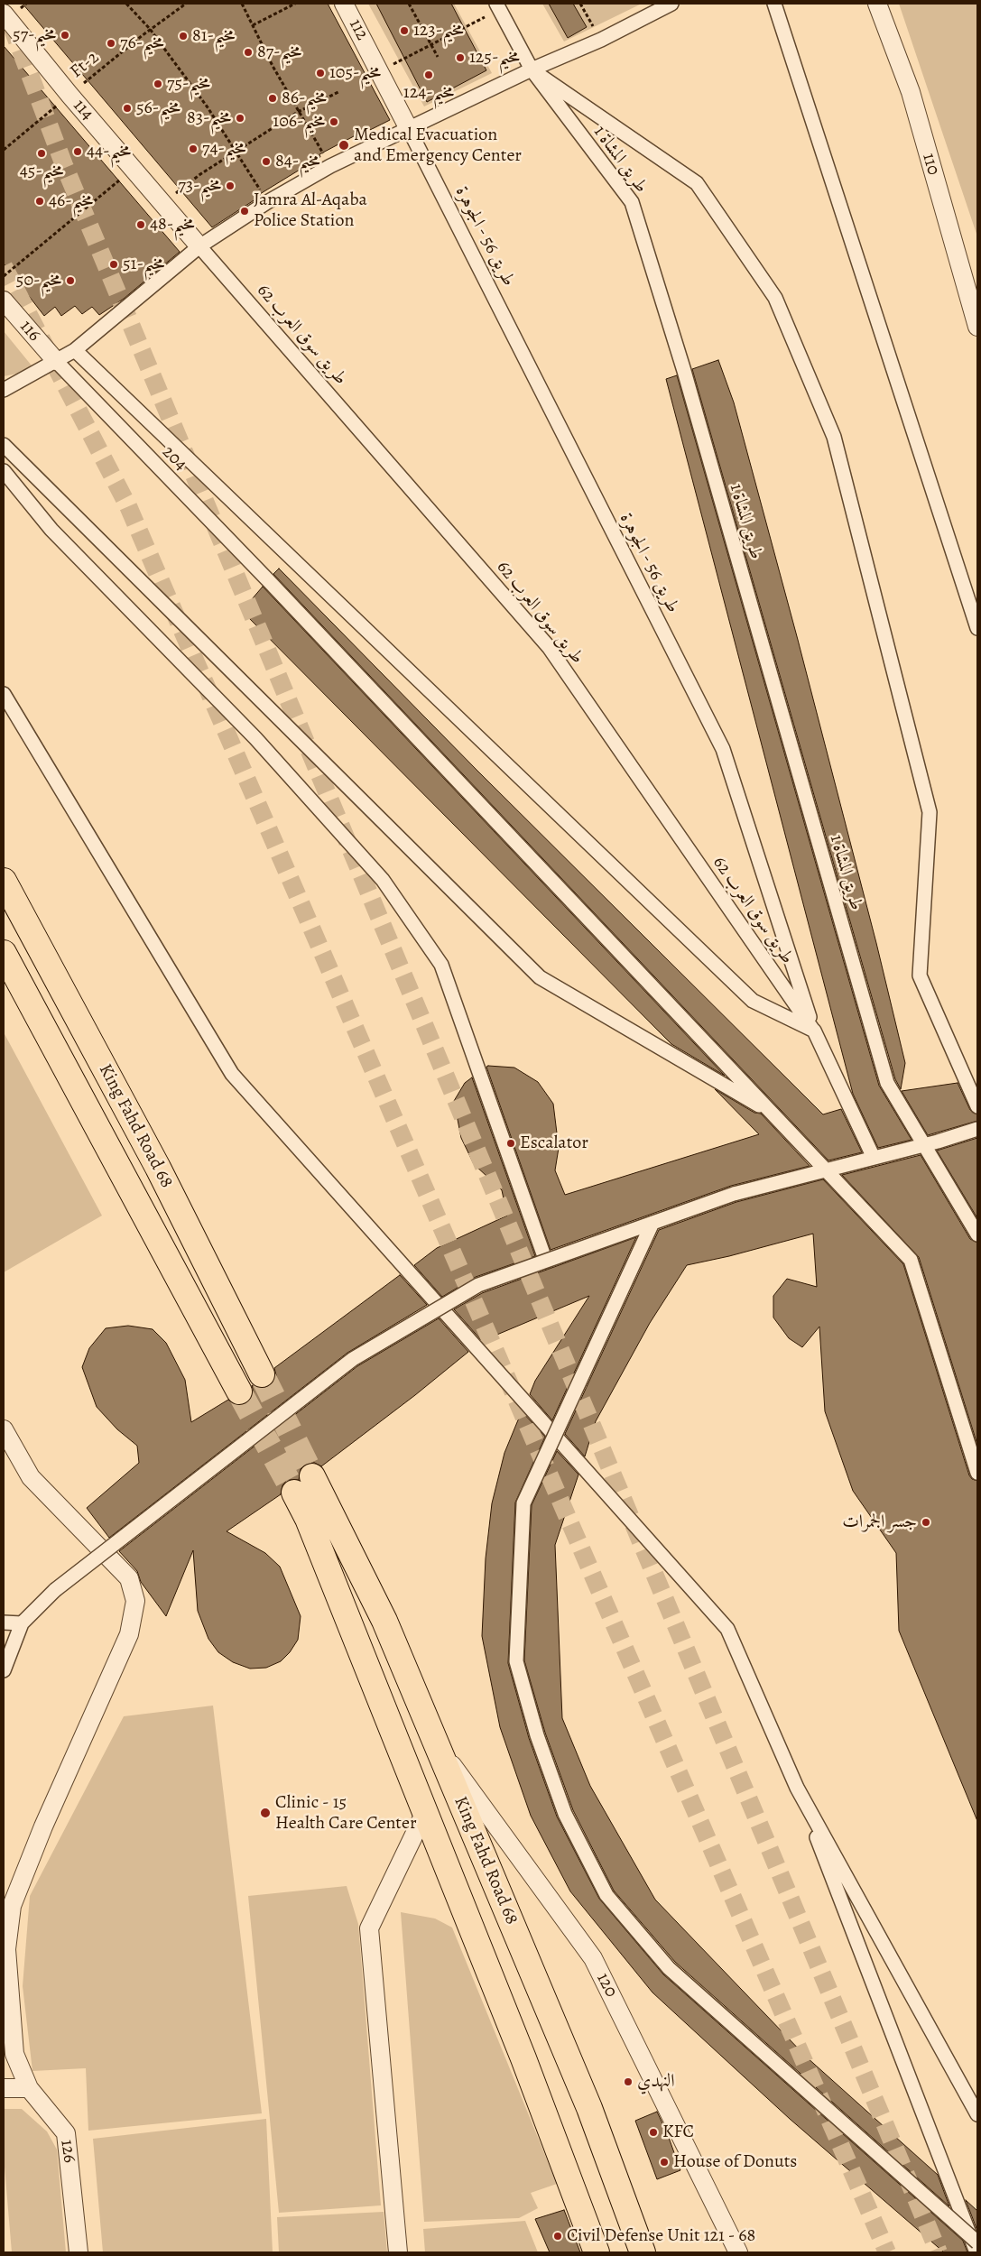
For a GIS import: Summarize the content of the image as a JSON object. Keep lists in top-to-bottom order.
{
  "streets": {
    "main road": ["King Fahd Road 68"],
    "street": [
      "112",
      "114",
      "طريق المشاة 1",
      "110",
      "طريق 56 - الجوهرة",
      "116",
      "طريق سوق العرب 62",
      "204",
      "120",
      "126"
    ],
    "path": ["Ft-2"]
  },
  "crossings": [
    ["112", "طريق 56 - الجوهرة"],
    ["Ft-2", "114"],
    ["114", "طريق سوق العرب 62"],
    ["طريق 56 - الجوهرة", "طريق سوق العرب 62"],
    ["116", "204"],
    ["King Fahd Road 68", "120"]
  ],
  "places": [
    "مخيم-123",
    "مخيم-57",
    "مخيم-81",
    "مخيم-76",
    "مخيم-87",
    "مخيم-125",
    "مخيم-105",
    "مخيم-124",
    "مخيم-75",
    "مخيم-86",
    "مخيم-56",
    "مخيم-83",
    "مخيم-106",
    "Medical Evacuation and Emergency Center",
    "مخيم-74",
    "مخيم-44",
    "مخيم-45",
    "مخيم-84",
    "مخيم-73",
    "مخيم-46",
    "Jamra Al-Aqaba Police Station",
    "مخيم-48",
    "مخيم-51",
    "مخيم-50",
    "Escalator",
    "جسر الجمرات",
    "Clinic - 15 Health Care Center",
    "النهدي",
    "KFC",
    "House of Donuts",
    "Civil Defense Unit 121 - 68"
  ]
}
